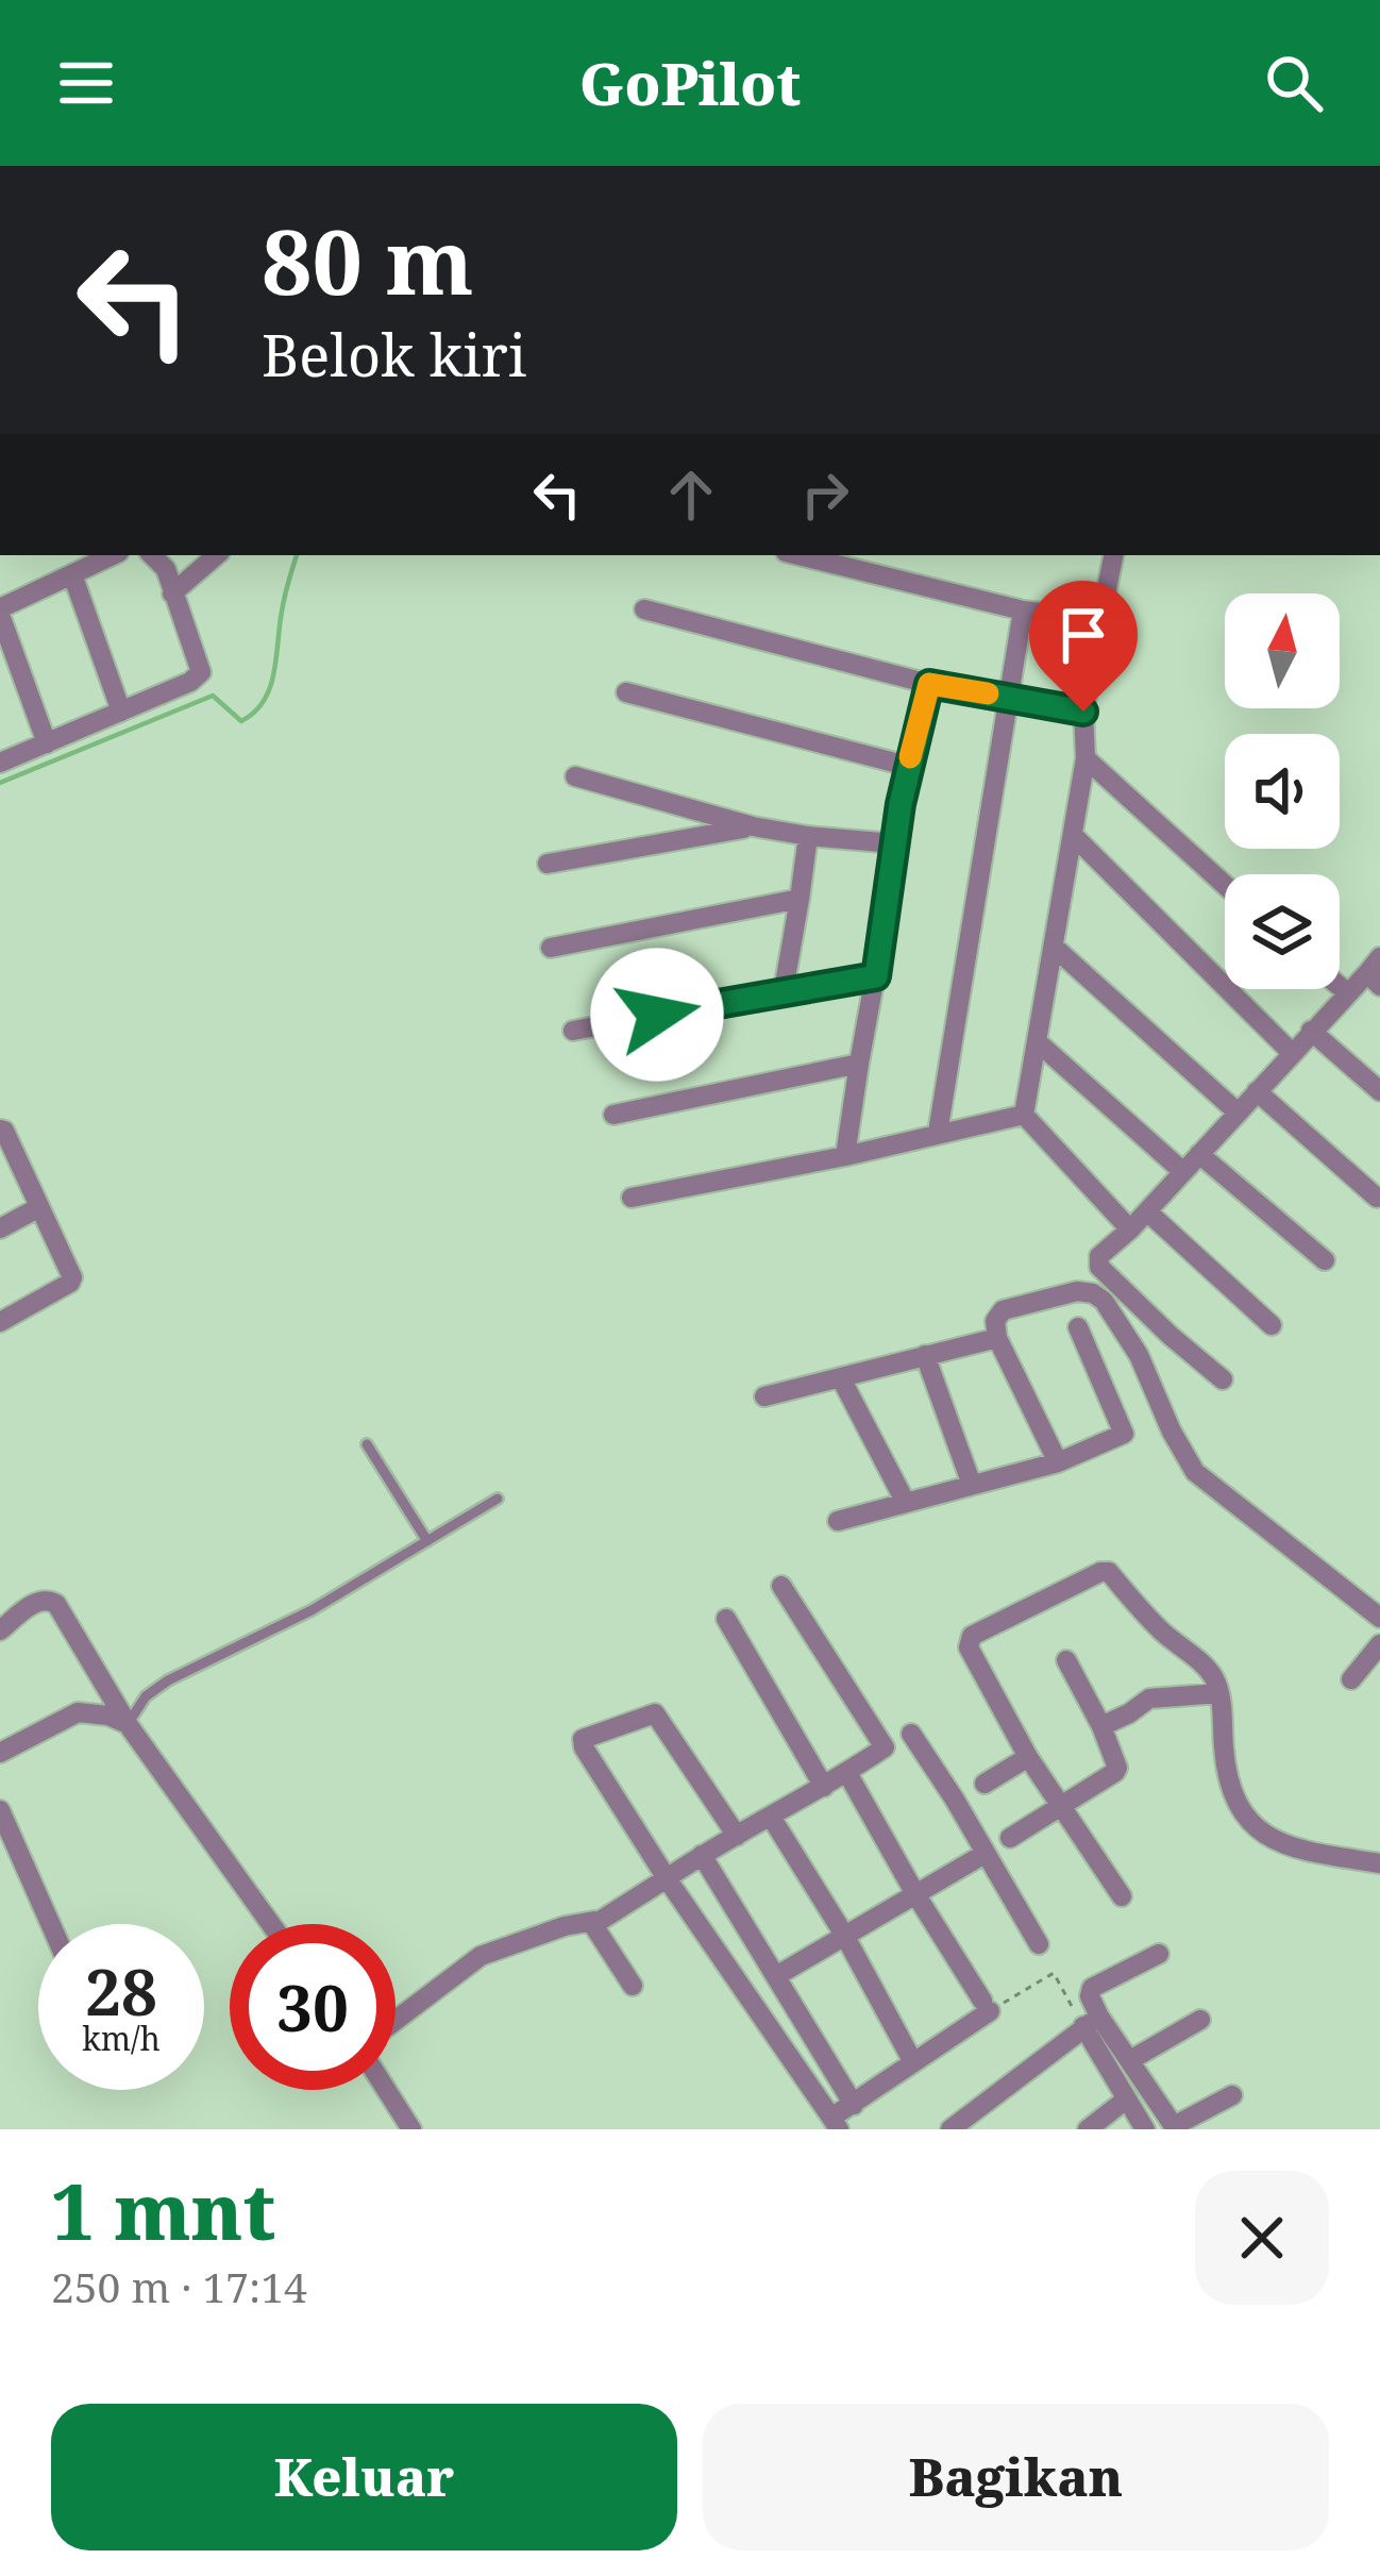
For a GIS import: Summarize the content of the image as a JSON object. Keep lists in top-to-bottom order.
{
  "north": "top",
  "page": {
    "header": "GoPilot",
    "turn": ["80 m", "Belok kiri"],
    "speed": "28 km/h",
    "limit": "30",
    "heading": ["1 mnt", "250 m · 17:14"],
    "buttons": ["Keluar", "Bagikan"]
  }
}
